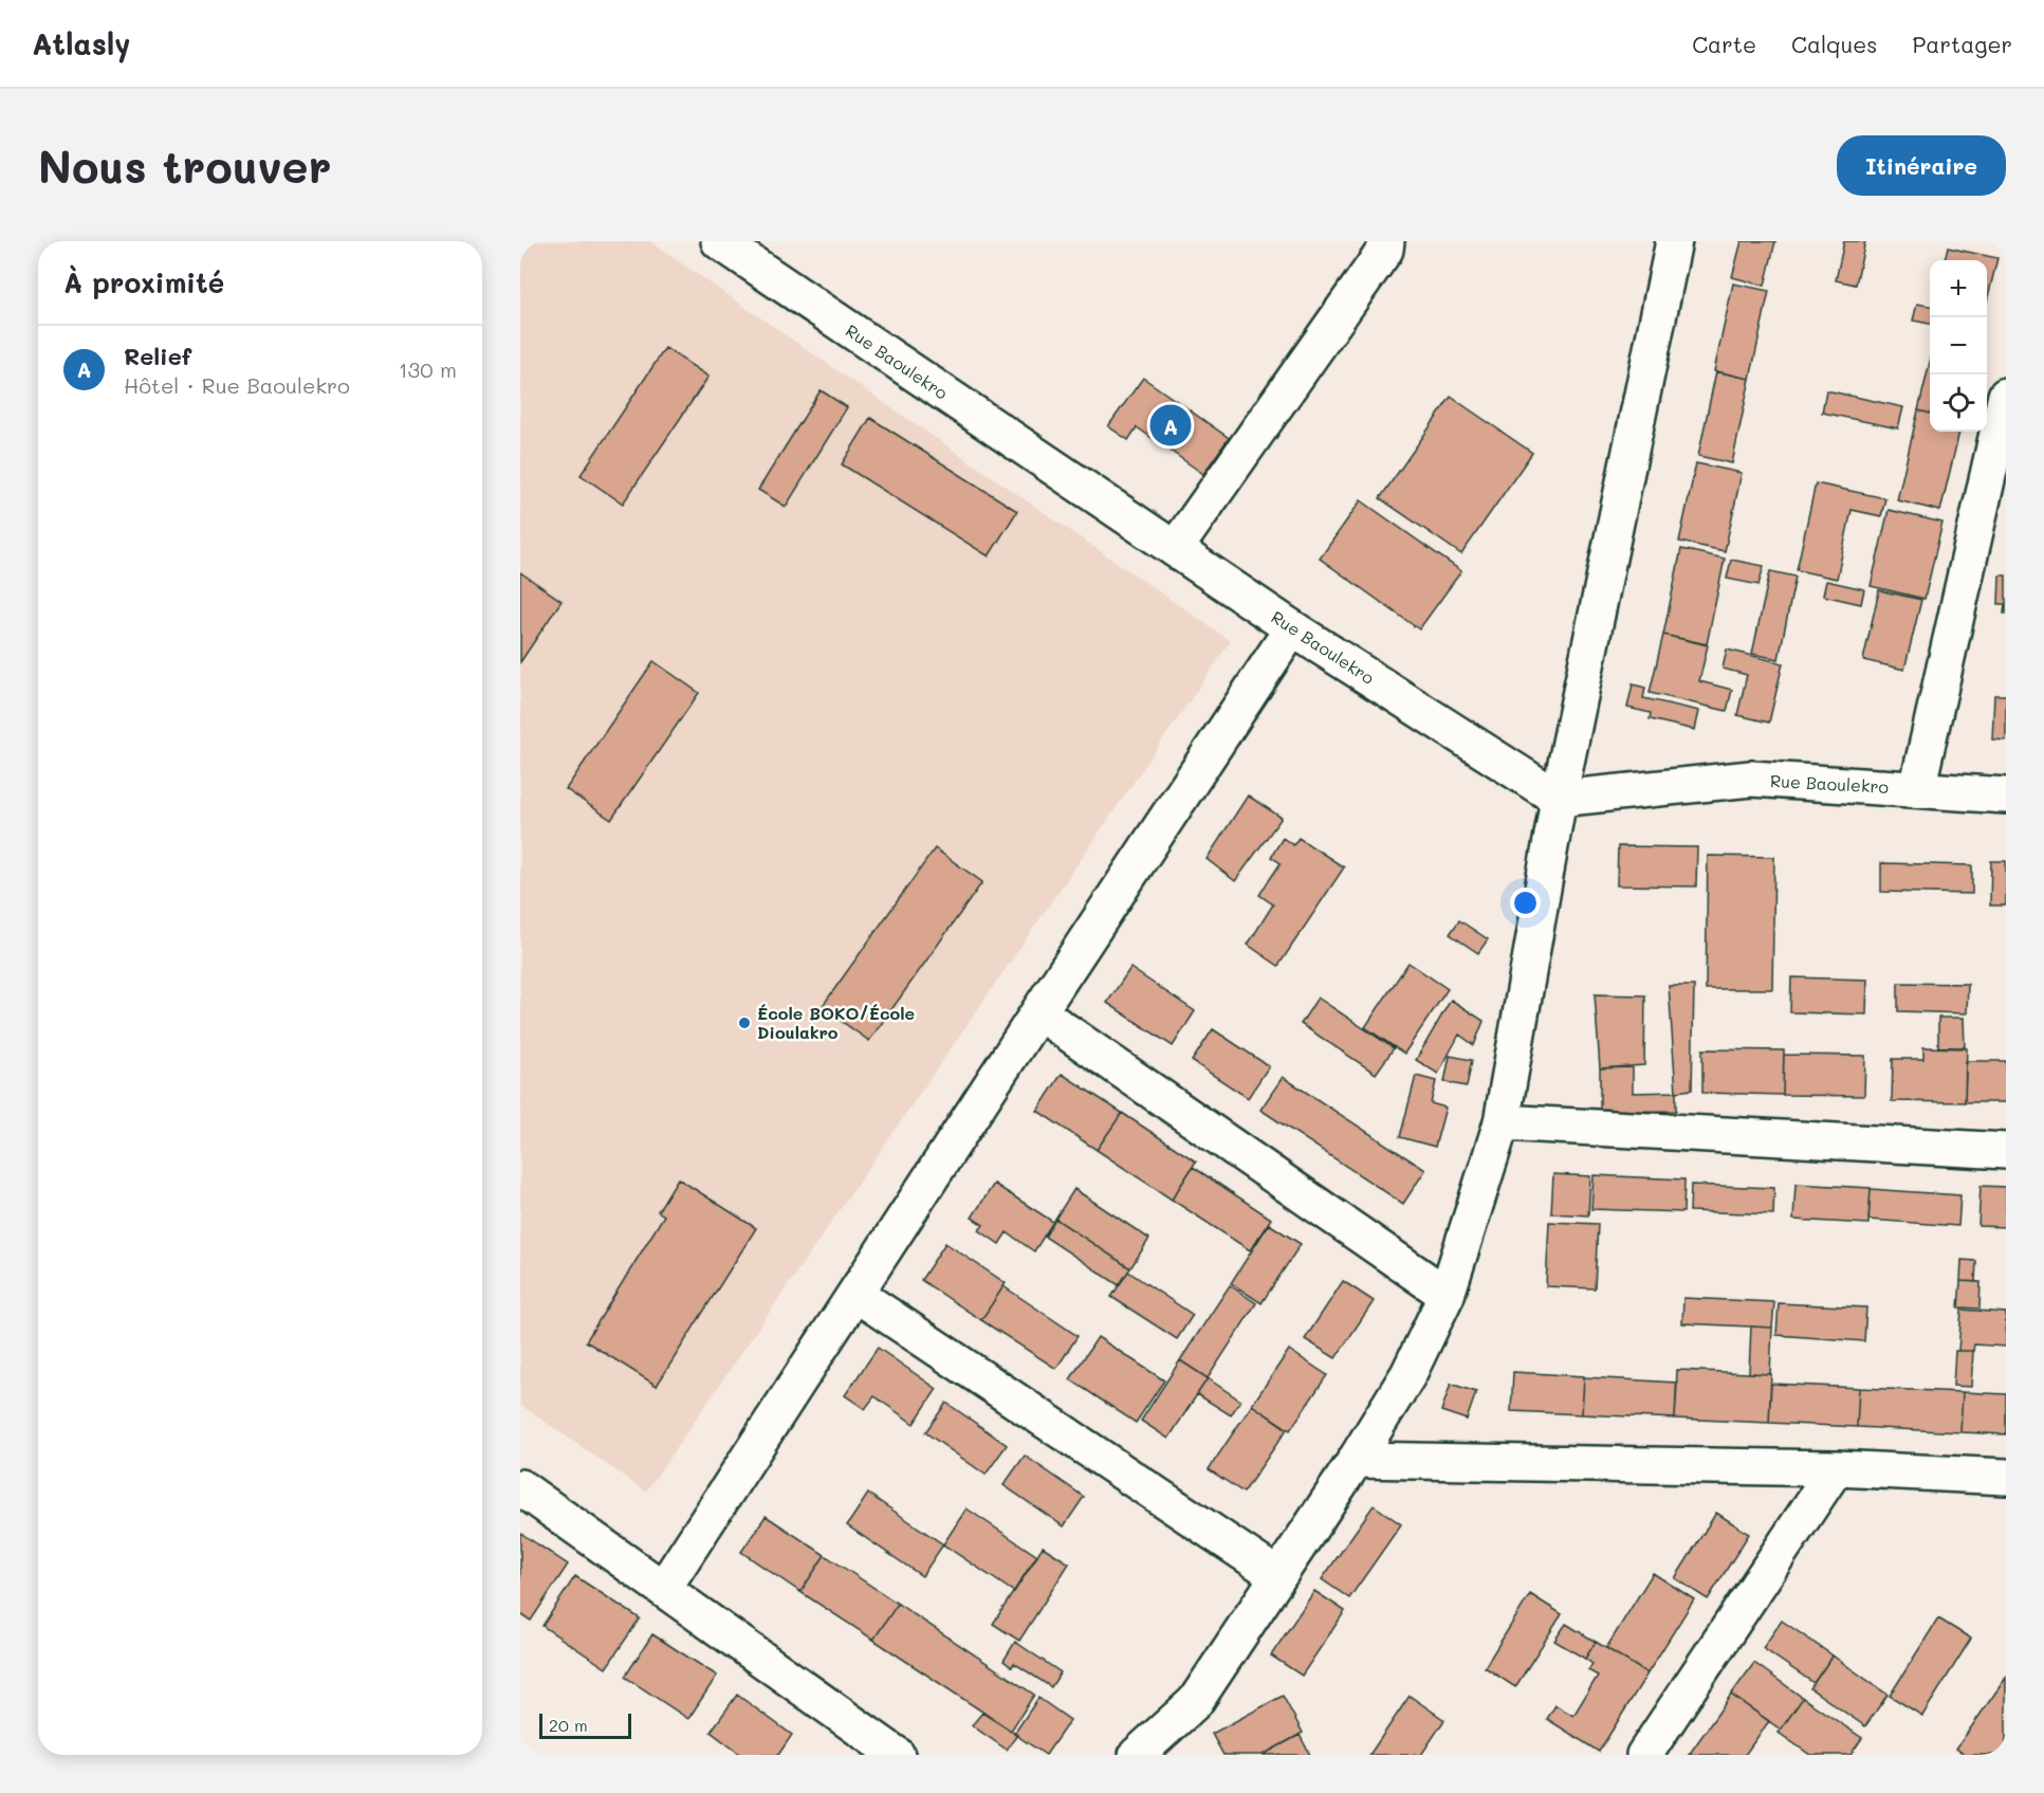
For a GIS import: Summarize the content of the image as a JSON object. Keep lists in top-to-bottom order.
{
  "streets": {
    "street": ["Rue Baoulekro"]
  },
  "places": ["École BOKO/École Dioulakro"],
  "scale_bar": "20 m",
  "page": {
    "header": "Atlasly",
    "nav": ["Carte", "Calques", "Partager"],
    "buttons": "Itinéraire",
    "title": "Nous trouver",
    "heading": "À proximité",
    "map_buttons": ["+", "−"],
    "list": [
      {
        "mark": "A",
        "name": "Relief",
        "note": "Hôtel · Rue Baoulekro",
        "value": "130 m"
      }
    ],
    "pins": "A",
    "scale": "20 m"
  }
}
